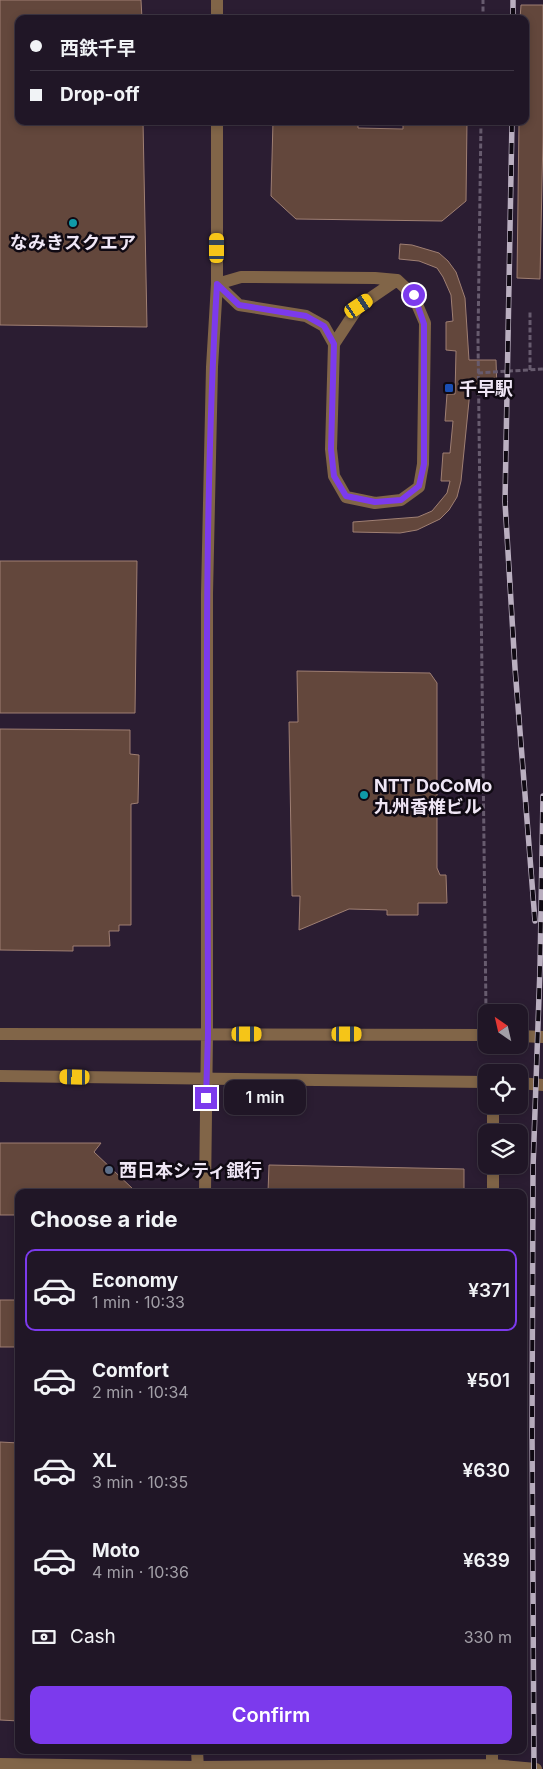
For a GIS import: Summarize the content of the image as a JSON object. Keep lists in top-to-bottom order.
{
  "places": {
    "other": ["なみきスクエア", "NTT DoCoMo 九州香椎ビル", "西日本シティ銀行"],
    "transit": ["千早駅"]
  },
  "north": "top left",
  "page": {
    "banner": ["西鉄千早", "Drop-off"],
    "bubble": "1 min",
    "heading": "Choose a ride",
    "list": [
      {
        "name": "Economy",
        "note": "1 min · 10:33",
        "value": "¥371"
      },
      {
        "name": "Comfort",
        "note": "2 min · 10:34",
        "value": "¥501"
      },
      {
        "name": "XL",
        "note": "3 min · 10:35",
        "value": "¥630"
      },
      {
        "name": "Moto",
        "note": "4 min · 10:36",
        "value": "¥639"
      }
    ],
    "pay": ["Cash", "330 m"],
    "buttons": "Confirm"
  }
}
